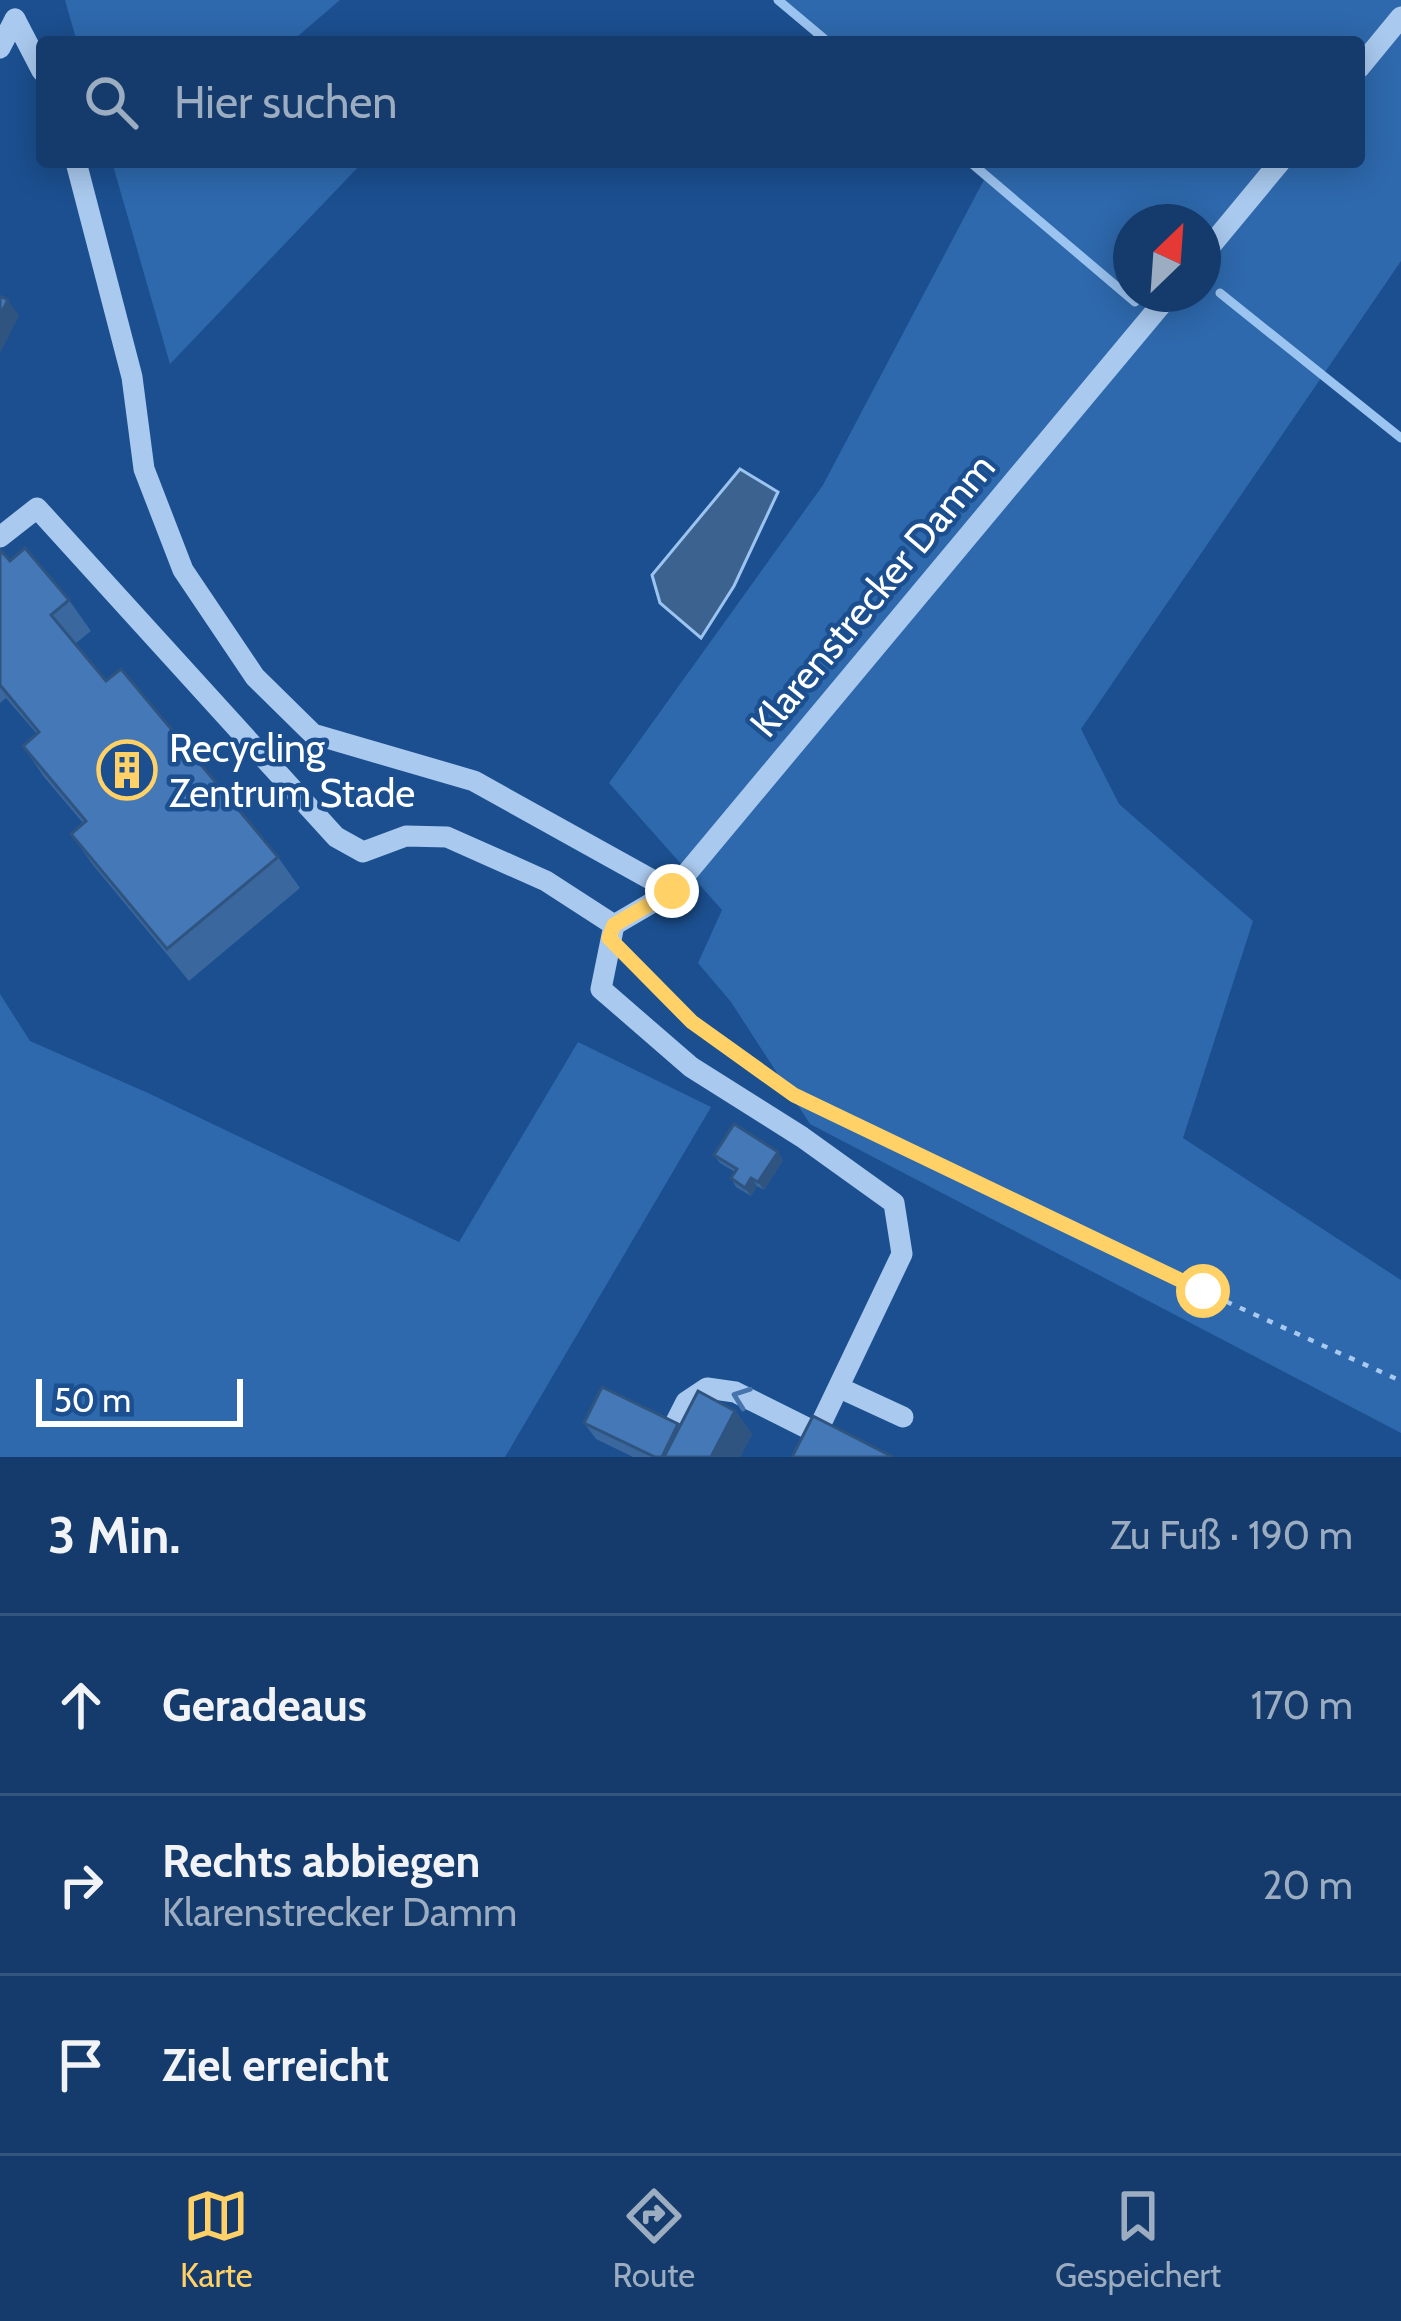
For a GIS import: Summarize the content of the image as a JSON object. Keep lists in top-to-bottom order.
{
  "streets": {
    "street": ["Klarenstrecker Damm"]
  },
  "places": {
    "building": ["Recycling Zentrum Stade"]
  },
  "scale_bar": "50 m",
  "north": "top right",
  "page": {
    "search": "Hier suchen",
    "scale": "50 m",
    "heading": ["3 Min.", "Zu Fuß · 190 m"],
    "list": [
      ["Geradeaus", "170 m"],
      ["Rechts abbiegen", "Klarenstrecker Damm", "20 m"],
      "Ziel erreicht"
    ],
    "nav": ["Karte", "Route", "Gespeichert"]
  }
}
